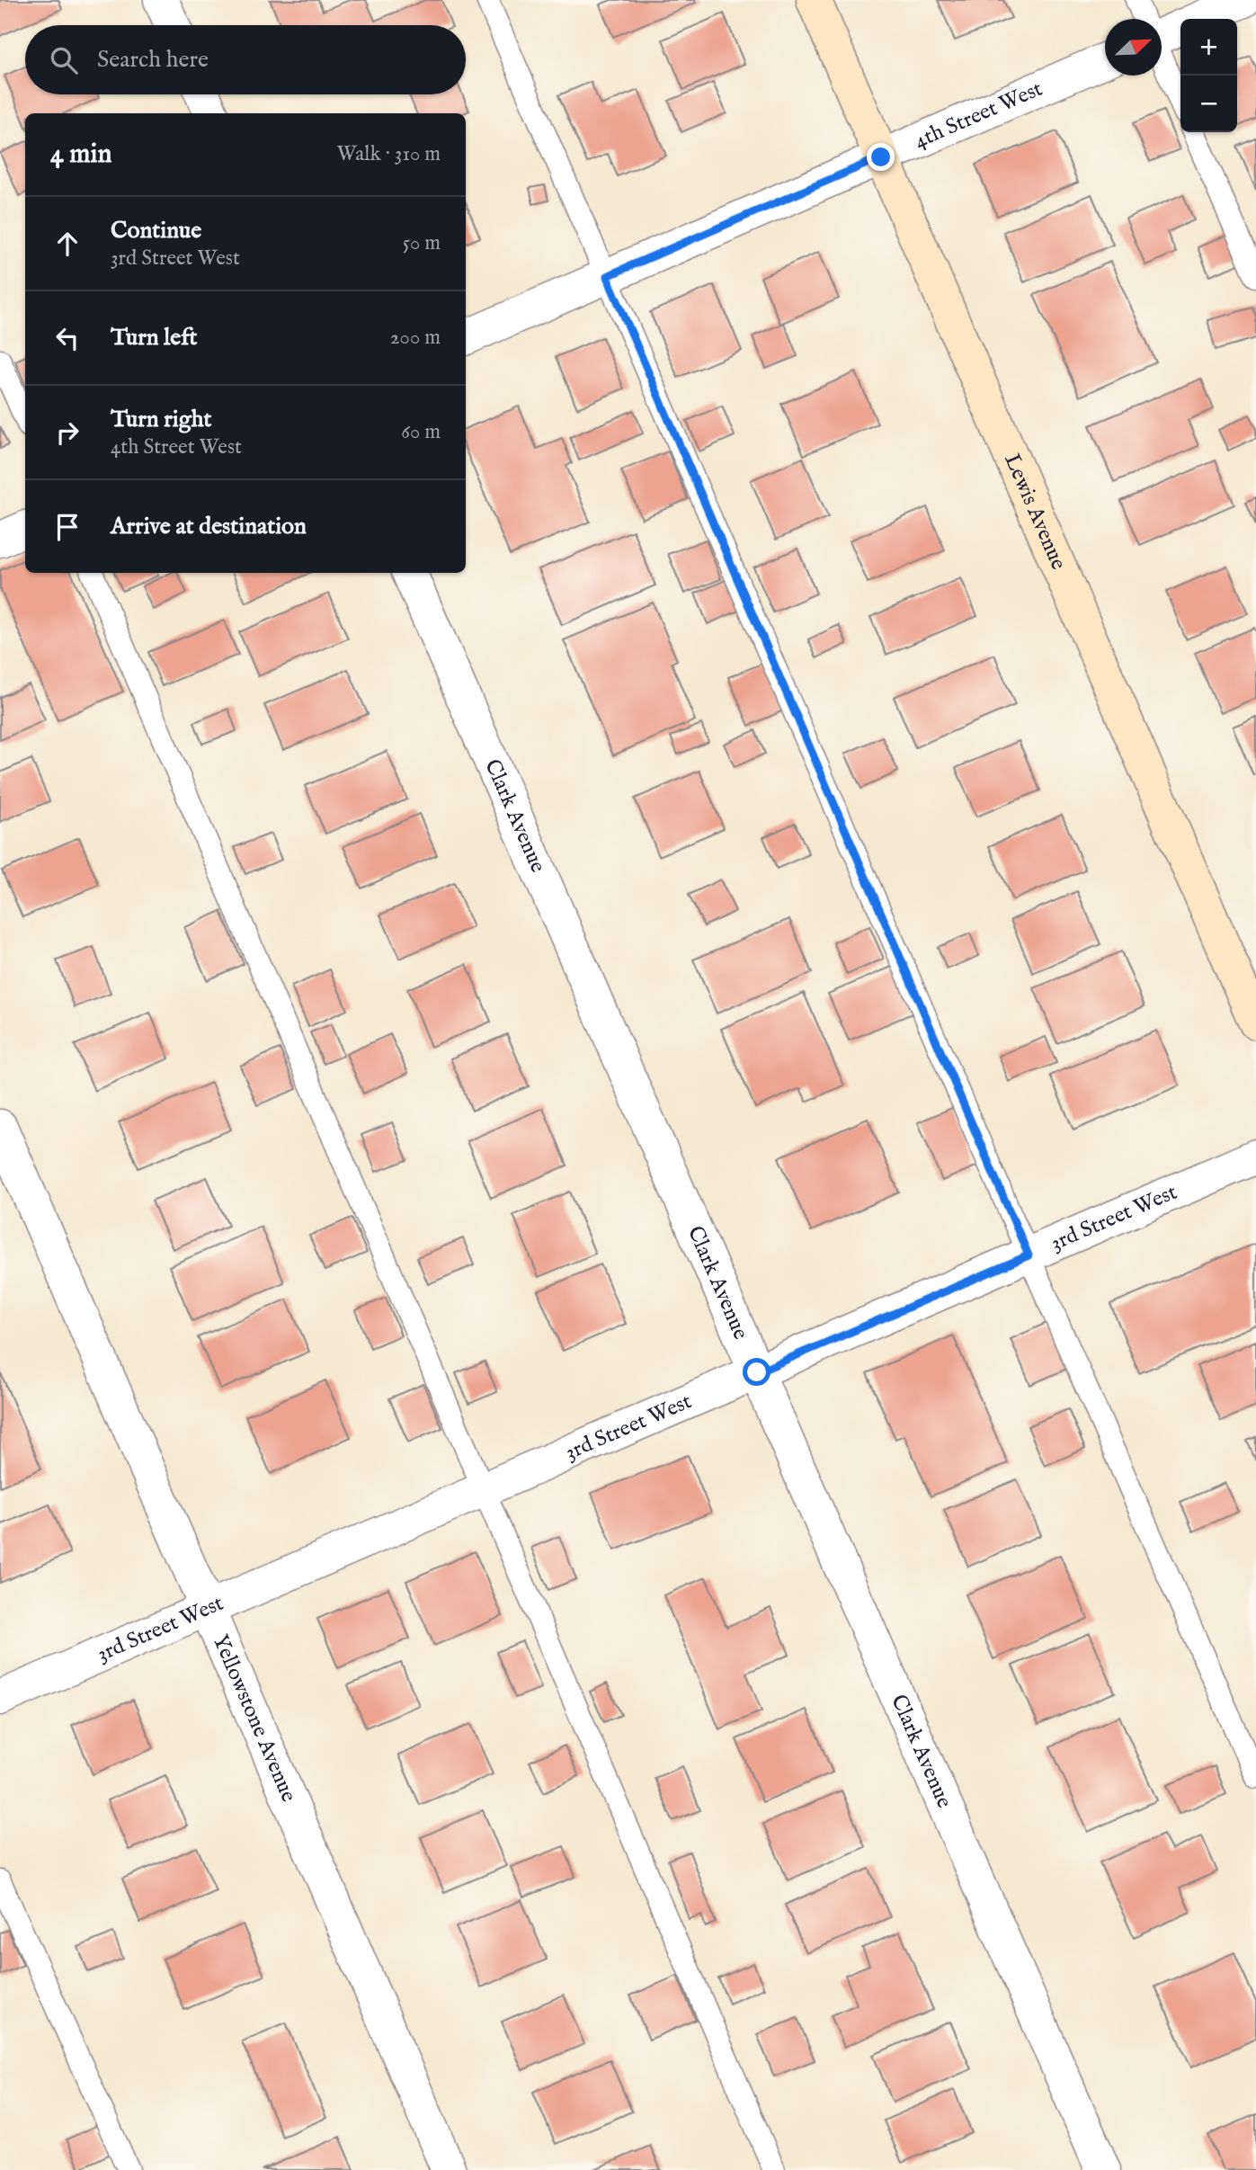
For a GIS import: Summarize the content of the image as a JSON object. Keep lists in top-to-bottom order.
{
  "streets": {
    "street": [
      "4th Street West",
      "Lewis Avenue",
      "Clark Avenue",
      "3rd Street West",
      "Yellowstone Avenue"
    ]
  },
  "crossings": [
    ["4th Street West", "Lewis Avenue"],
    ["Clark Avenue", "3rd Street West"],
    ["3rd Street West", "Yellowstone Avenue"]
  ],
  "north": "top right",
  "page": {
    "map_buttons": ["+", "−"],
    "search": "Search here",
    "heading": ["4 min", "Walk · 310 m"],
    "list": [
      ["Continue", "3rd Street West", "50 m"],
      ["Turn left", "200 m"],
      ["Turn right", "4th Street West", "60 m"],
      "Arrive at destination"
    ]
  }
}
